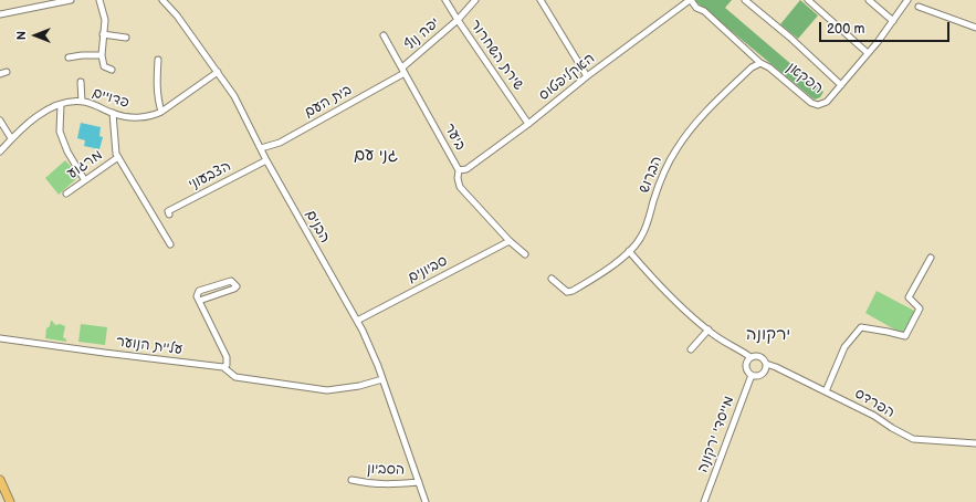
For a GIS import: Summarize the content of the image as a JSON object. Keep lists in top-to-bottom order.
{
  "streets": {
    "street": [
      "יפה נוף",
      "שירת השחרור",
      "האקליפטוס",
      "הפקאן",
      "פדויים",
      "בית העם",
      "ביער",
      "מרגוע",
      "הברוש",
      "הצבעוני",
      "הבנים",
      "סביונים",
      "עליית הנוער",
      "הפרדס",
      "מייסדי ירקונה",
      "הסביון"
    ]
  },
  "crossings": [
    ["יפה נוף", "שירת השחרור"],
    ["יפה נוף", "בית העם"],
    ["יפה נוף", "ביער"],
    ["שירת השחרור", "האקליפטוס"],
    ["האקליפטוס", "הפקאן"],
    ["האקליפטוס", "ביער"],
    ["הפקאן", "הברוש"],
    ["פדויים", "הבנים"],
    ["בית העם", "ביער"],
    ["בית העם", "הבנים"],
    ["ביער", "סביונים"],
    ["הצבעוני", "הבנים"],
    ["הבנים", "סביונים"],
    ["הבנים", "הסביון"],
    ["הפרדס", "מייסדי ירקונה"]
  ],
  "districts": ["גני עם", "ירקונה"],
  "scale_bar": "200 m",
  "north": "left"
}
